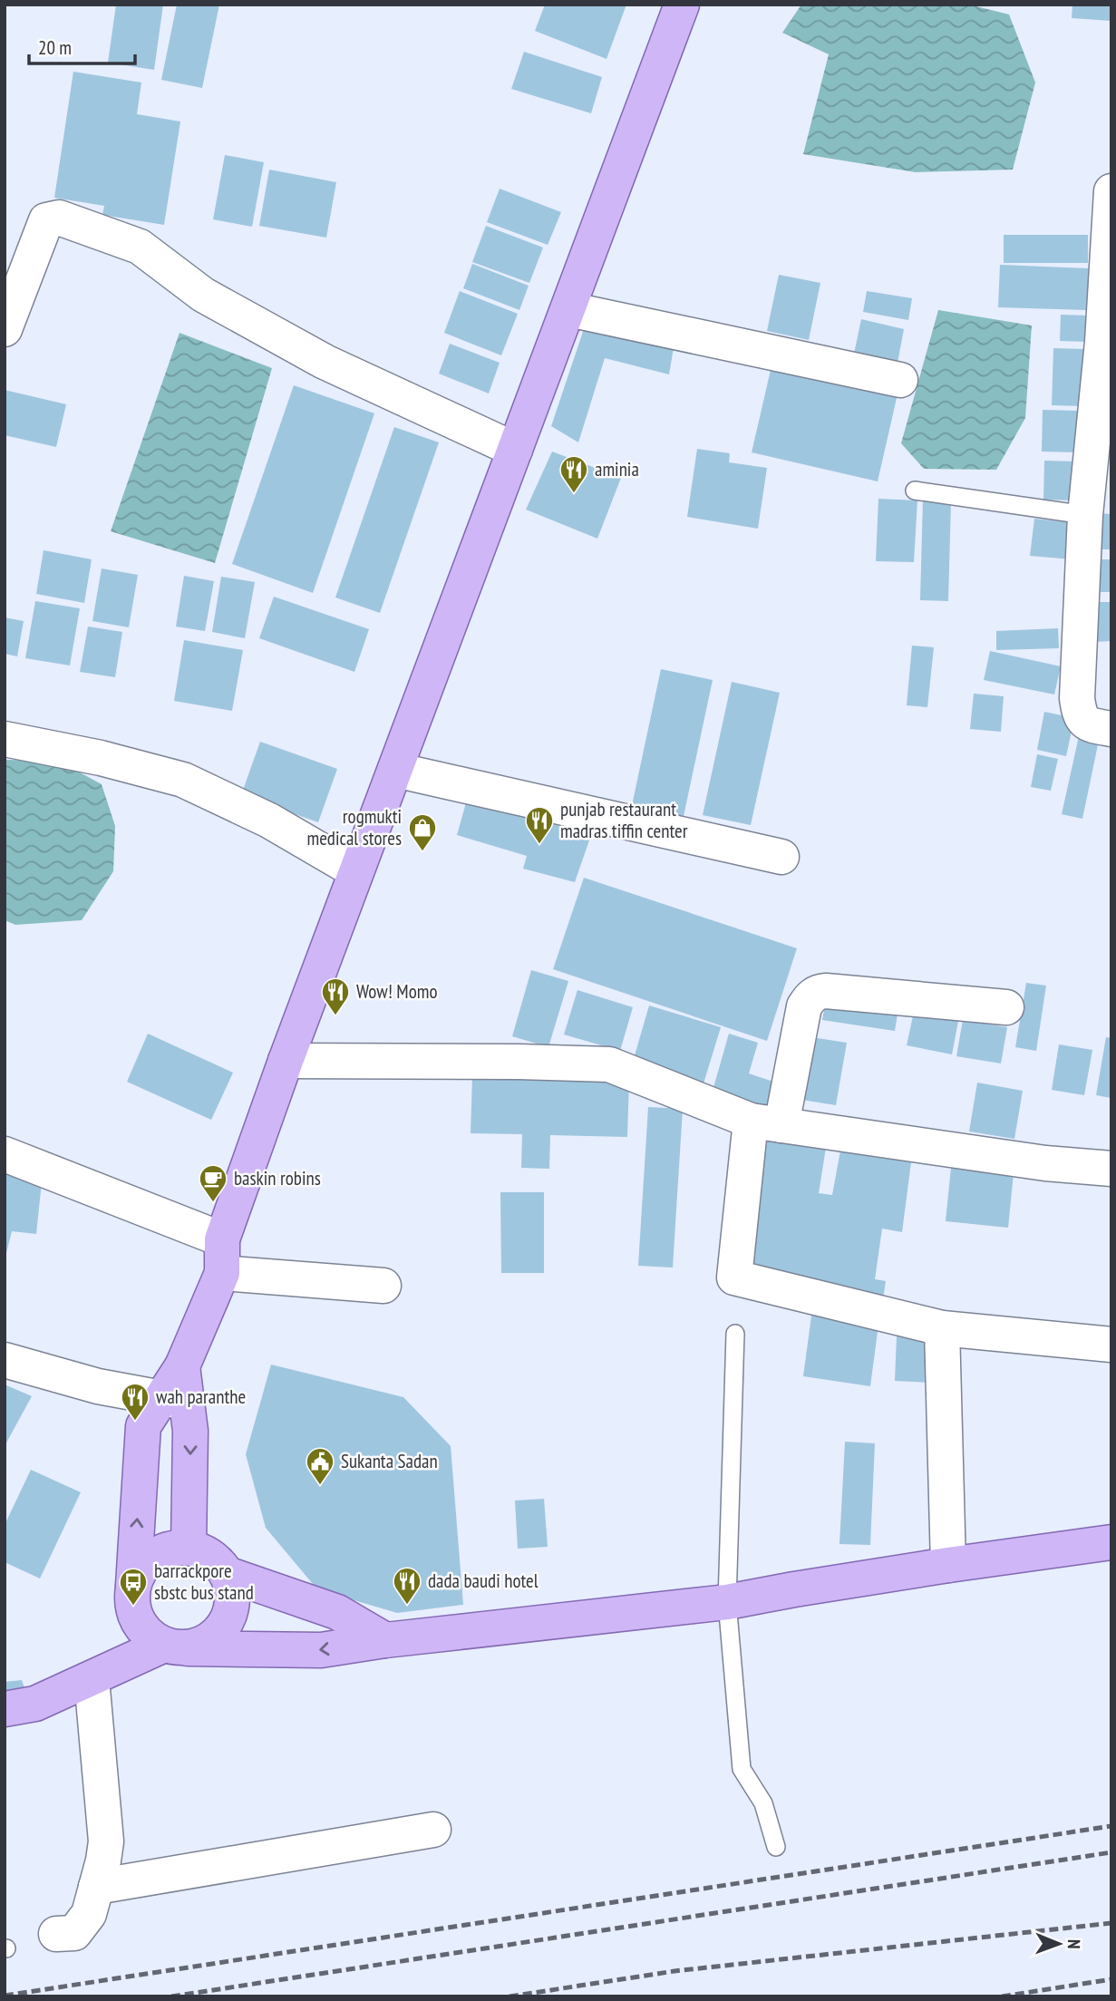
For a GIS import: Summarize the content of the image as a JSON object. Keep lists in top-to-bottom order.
{
  "places": {
    "restaurant": [
      "aminia",
      "punjab restaurant madras tiffin center",
      "Wow! Momo",
      "wah paranthe",
      "dada baudi hotel"
    ],
    "shop": ["rogmukti medical stores"],
    "cafe": ["baskin robins"],
    "public building": ["Sukanta Sadan"],
    "bus stop": ["barrackpore sbstc bus stand"]
  },
  "scale_bar": "20 m",
  "north": "right"
}
